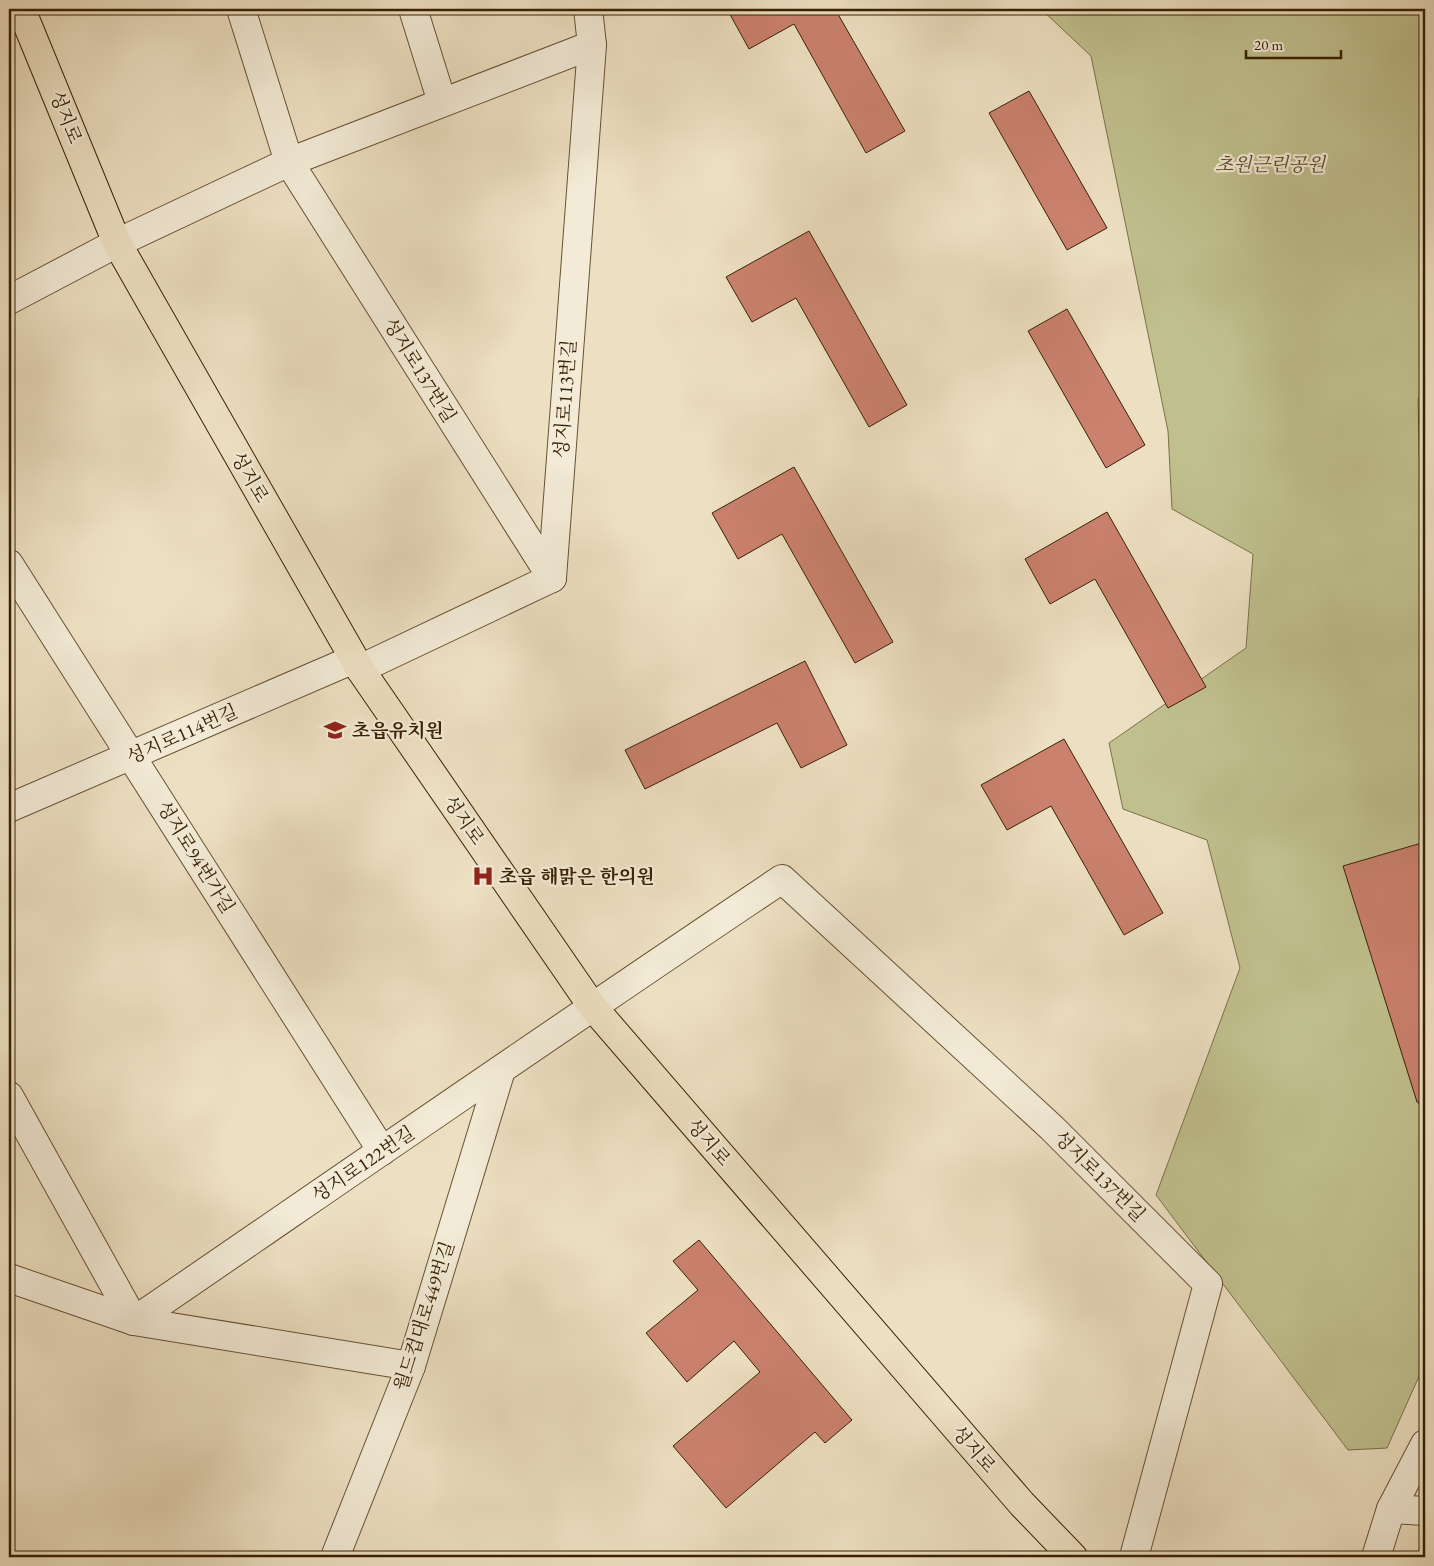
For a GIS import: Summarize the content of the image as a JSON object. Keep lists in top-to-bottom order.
{
  "streets": {
    "main road": ["성지로"],
    "street": [
      "성지로137번길",
      "성지로113번길",
      "성지로114번길",
      "성지로94번가길",
      "성지로122번길",
      "월드컵대로449번길"
    ]
  },
  "crossings": [
    ["성지로", "성지로114번길"],
    ["성지로", "성지로122번길"],
    ["성지로137번길", "성지로113번길"],
    ["성지로137번길", "성지로122번길"],
    ["성지로114번길", "성지로94번가길"],
    ["성지로94번가길", "성지로122번길"],
    ["성지로122번길", "월드컵대로449번길"]
  ],
  "parks": ["초원근린공원"],
  "places": {
    "school or university": ["초읍유치원"],
    "hospital": ["초읍 해맑은 한의원"]
  },
  "scale_bar": "20 m"
}
